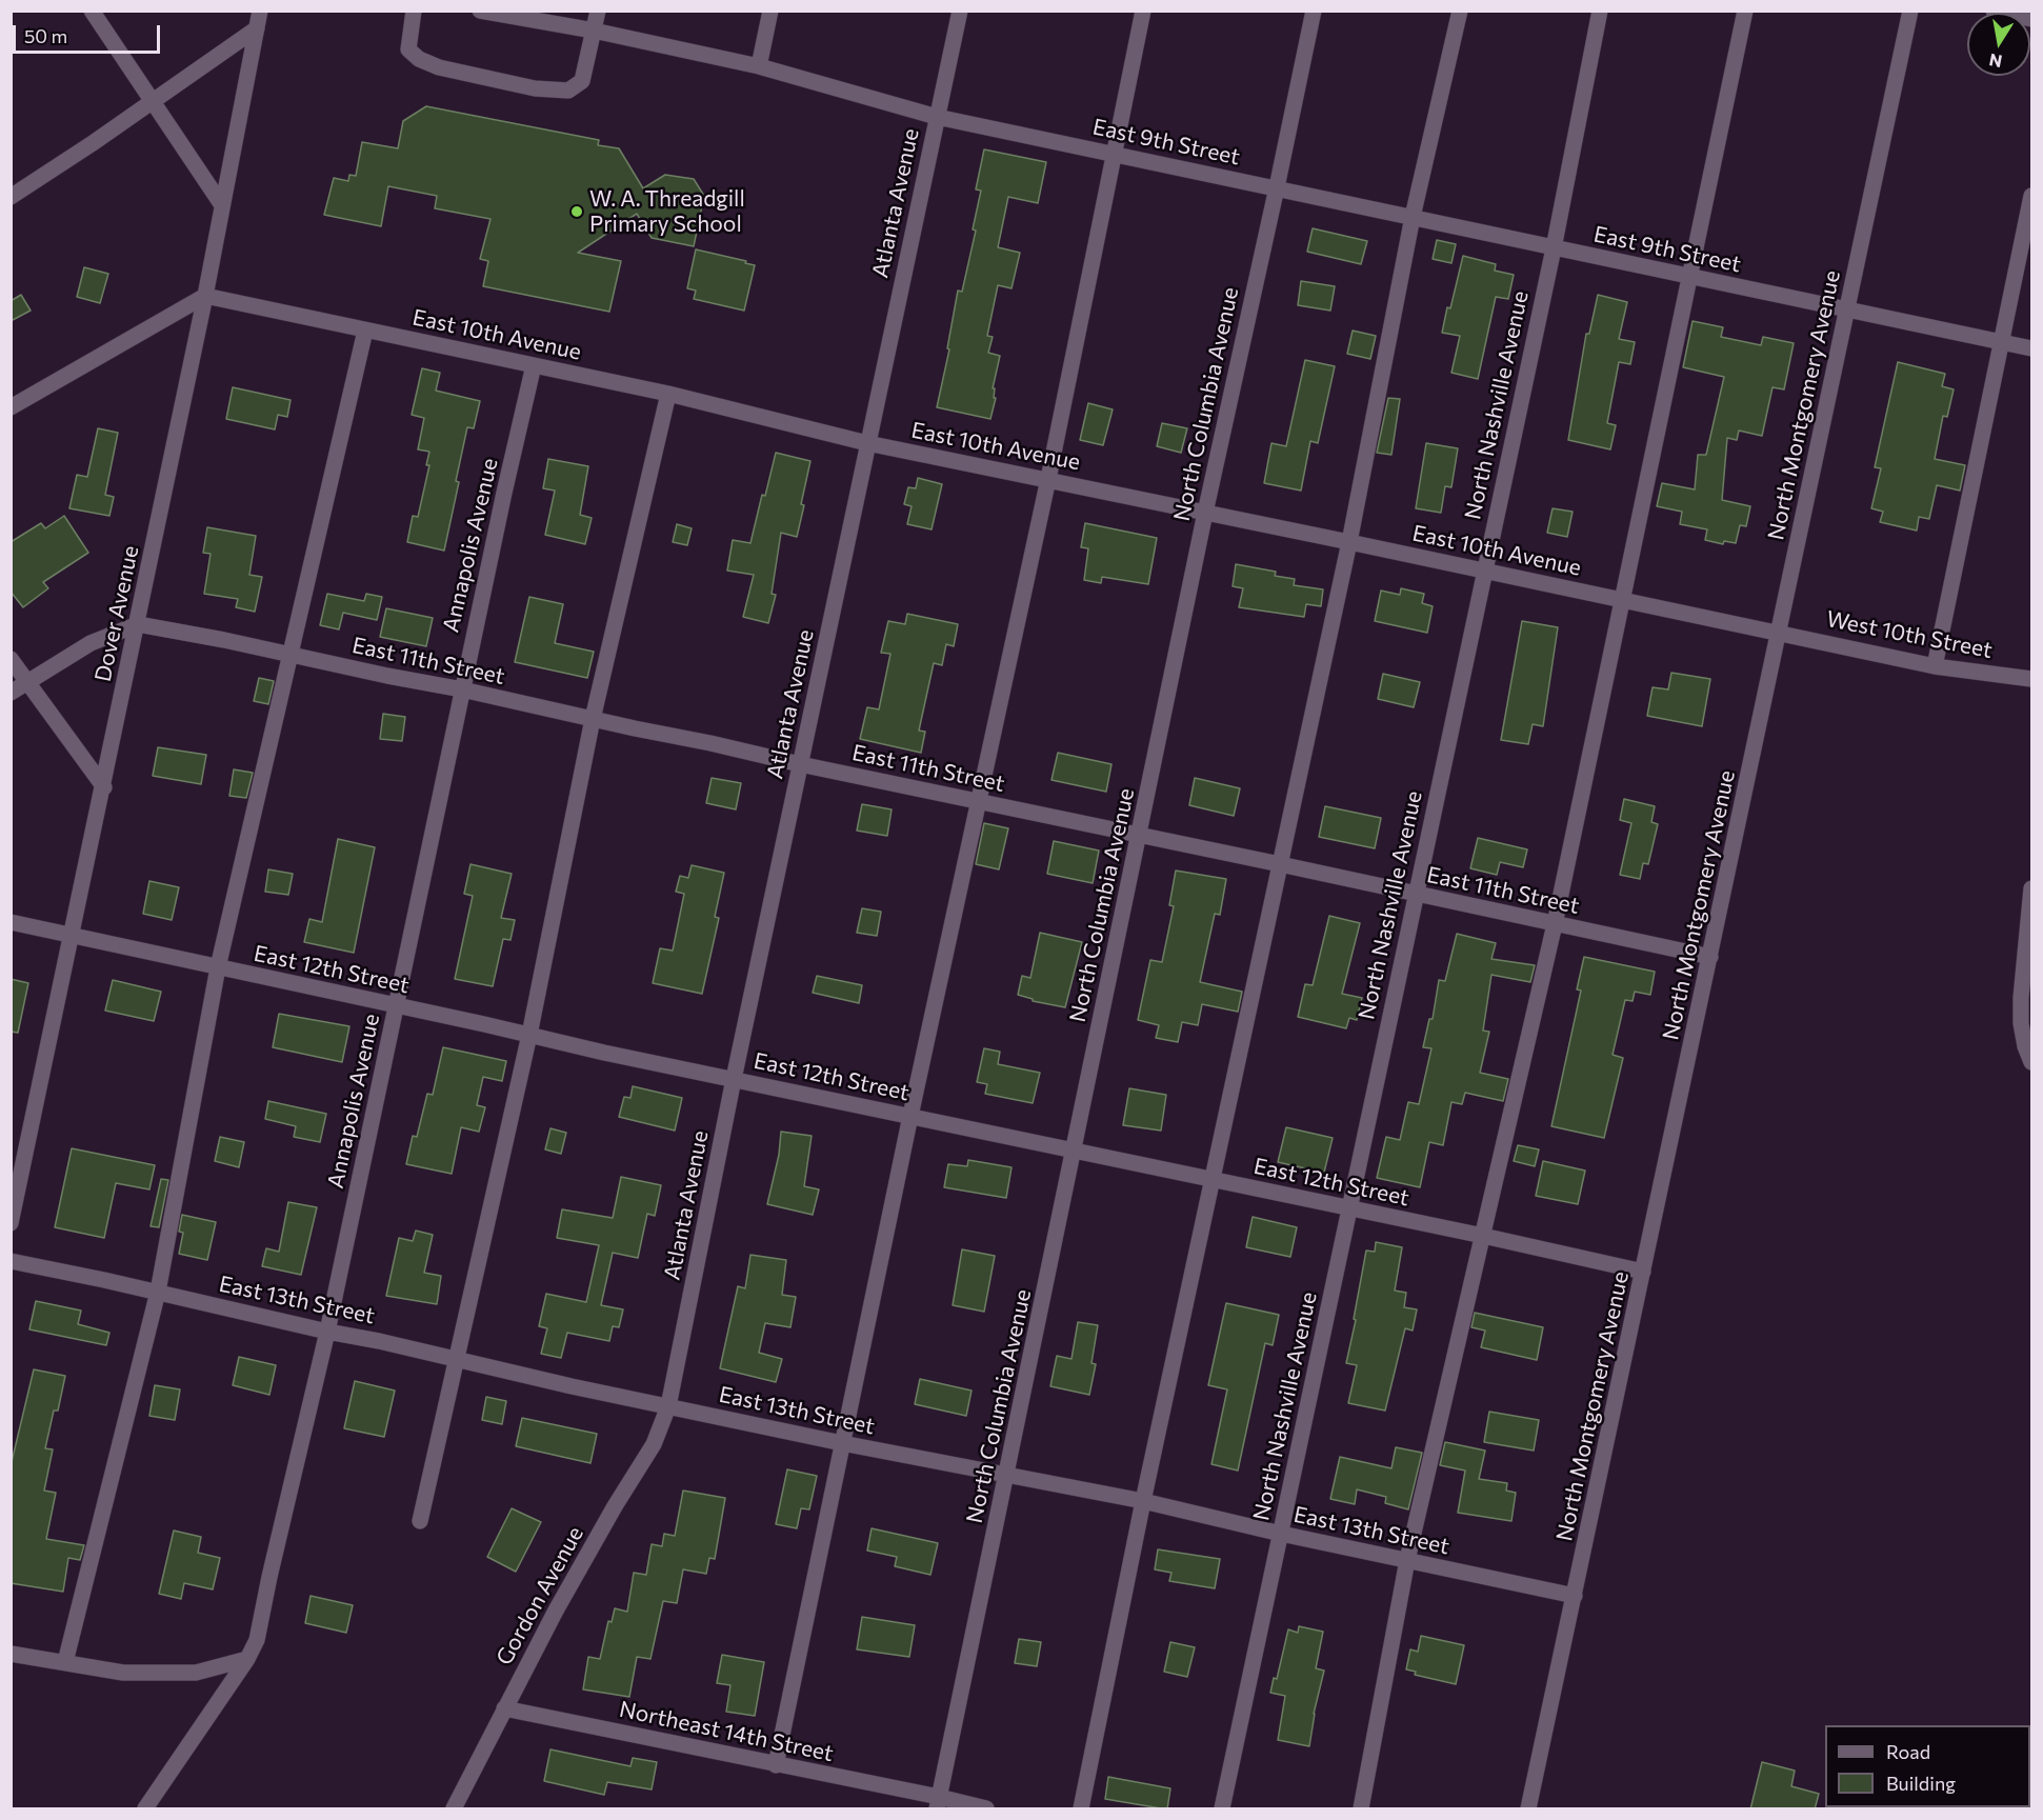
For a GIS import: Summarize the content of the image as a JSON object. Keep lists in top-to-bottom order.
{
  "streets": {
    "street": [
      "East 9th Street",
      "Atlanta Avenue",
      "East 10th Avenue",
      "North Columbia Avenue",
      "North Nashville Avenue",
      "North Montgomery Avenue",
      "Annapolis Avenue",
      "Dover Avenue",
      "West 10th Street",
      "East 11th Street",
      "East 12th Street",
      "East 13th Street",
      "Gordon Avenue",
      "Northeast 14th Street"
    ]
  },
  "crossings": [
    ["East 9th Street", "Atlanta Avenue"],
    ["East 9th Street", "North Columbia Avenue"],
    ["East 9th Street", "North Nashville Avenue"],
    ["East 9th Street", "North Montgomery Avenue"],
    ["Atlanta Avenue", "East 10th Avenue"],
    ["Atlanta Avenue", "East 11th Street"],
    ["Atlanta Avenue", "East 12th Street"],
    ["Atlanta Avenue", "East 13th Street"],
    ["Atlanta Avenue", "Gordon Avenue"],
    ["East 10th Avenue", "North Columbia Avenue"],
    ["East 10th Avenue", "North Nashville Avenue"],
    ["East 10th Avenue", "North Montgomery Avenue"],
    ["East 10th Avenue", "Annapolis Avenue"],
    ["East 10th Avenue", "Dover Avenue"],
    ["East 10th Avenue", "West 10th Street"],
    ["North Columbia Avenue", "East 11th Street"],
    ["North Columbia Avenue", "East 12th Street"],
    ["North Columbia Avenue", "East 13th Street"],
    ["North Columbia Avenue", "Northeast 14th Street"],
    ["North Nashville Avenue", "East 11th Street"],
    ["North Nashville Avenue", "East 12th Street"],
    ["North Nashville Avenue", "East 13th Street"],
    ["North Montgomery Avenue", "West 10th Street"],
    ["North Montgomery Avenue", "East 11th Street"],
    ["North Montgomery Avenue", "East 12th Street"],
    ["North Montgomery Avenue", "East 13th Street"],
    ["Annapolis Avenue", "East 11th Street"],
    ["Annapolis Avenue", "East 12th Street"],
    ["Annapolis Avenue", "East 13th Street"],
    ["Dover Avenue", "East 11th Street"],
    ["Dover Avenue", "East 12th Street"],
    ["East 13th Street", "Gordon Avenue"],
    ["Gordon Avenue", "Northeast 14th Street"]
  ],
  "places": ["W. A. Threadgill Primary School"],
  "legend": ["Road", "Building"],
  "scale_bar": "50 m",
  "north": "bottom"
}
